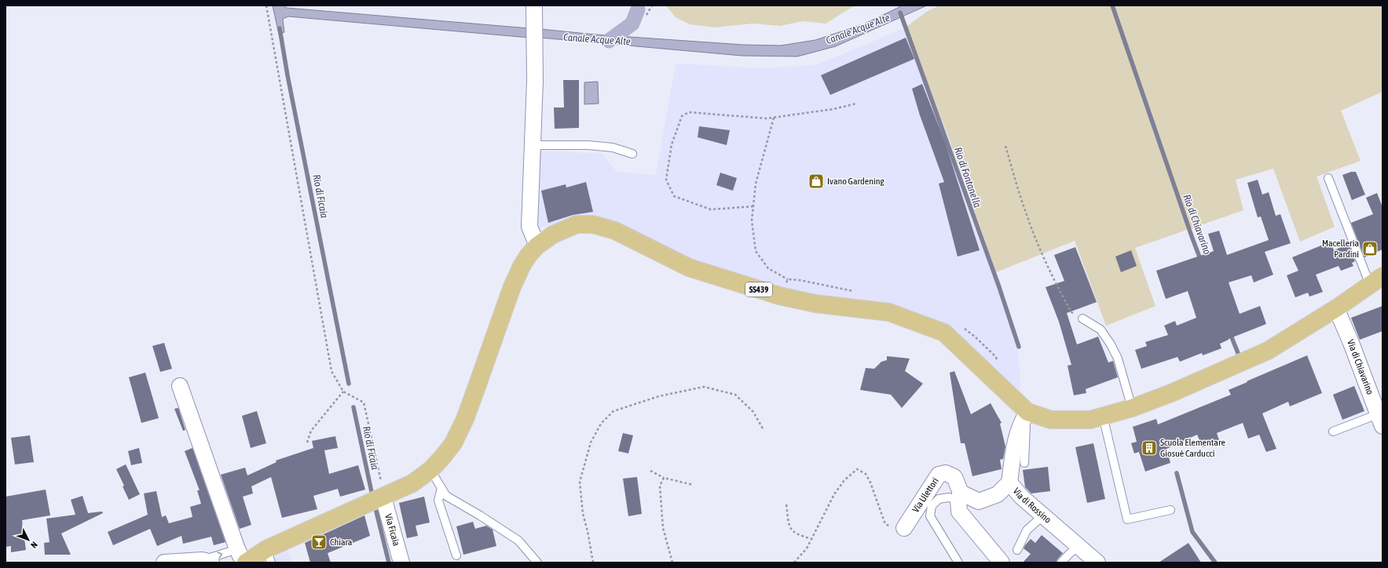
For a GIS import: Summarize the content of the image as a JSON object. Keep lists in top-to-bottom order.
{
  "streets": {
    "main road": ["SS439"],
    "street": [
      "Via di Chiavarino",
      "Via Ulettori",
      "Via di Rossino",
      "Via Ficaia"
    ]
  },
  "crossings": [
    ["SS439", "Via di Chiavarino"],
    ["SS439", "Via di Rossino"],
    ["SS439", "Via Ficaia"]
  ],
  "water": [
    "Canale Acque Alte",
    "Rio di Fontanella",
    "Rio di Ficaia",
    "Rio di Chiavarino"
  ],
  "places": {
    "shop": ["Ivano Gardening", "Macelleria Pardini"],
    "building": ["Scuola Elementare Giosuè Carducci"],
    "bar": ["Chiara"]
  },
  "north": "bottom right"
}
